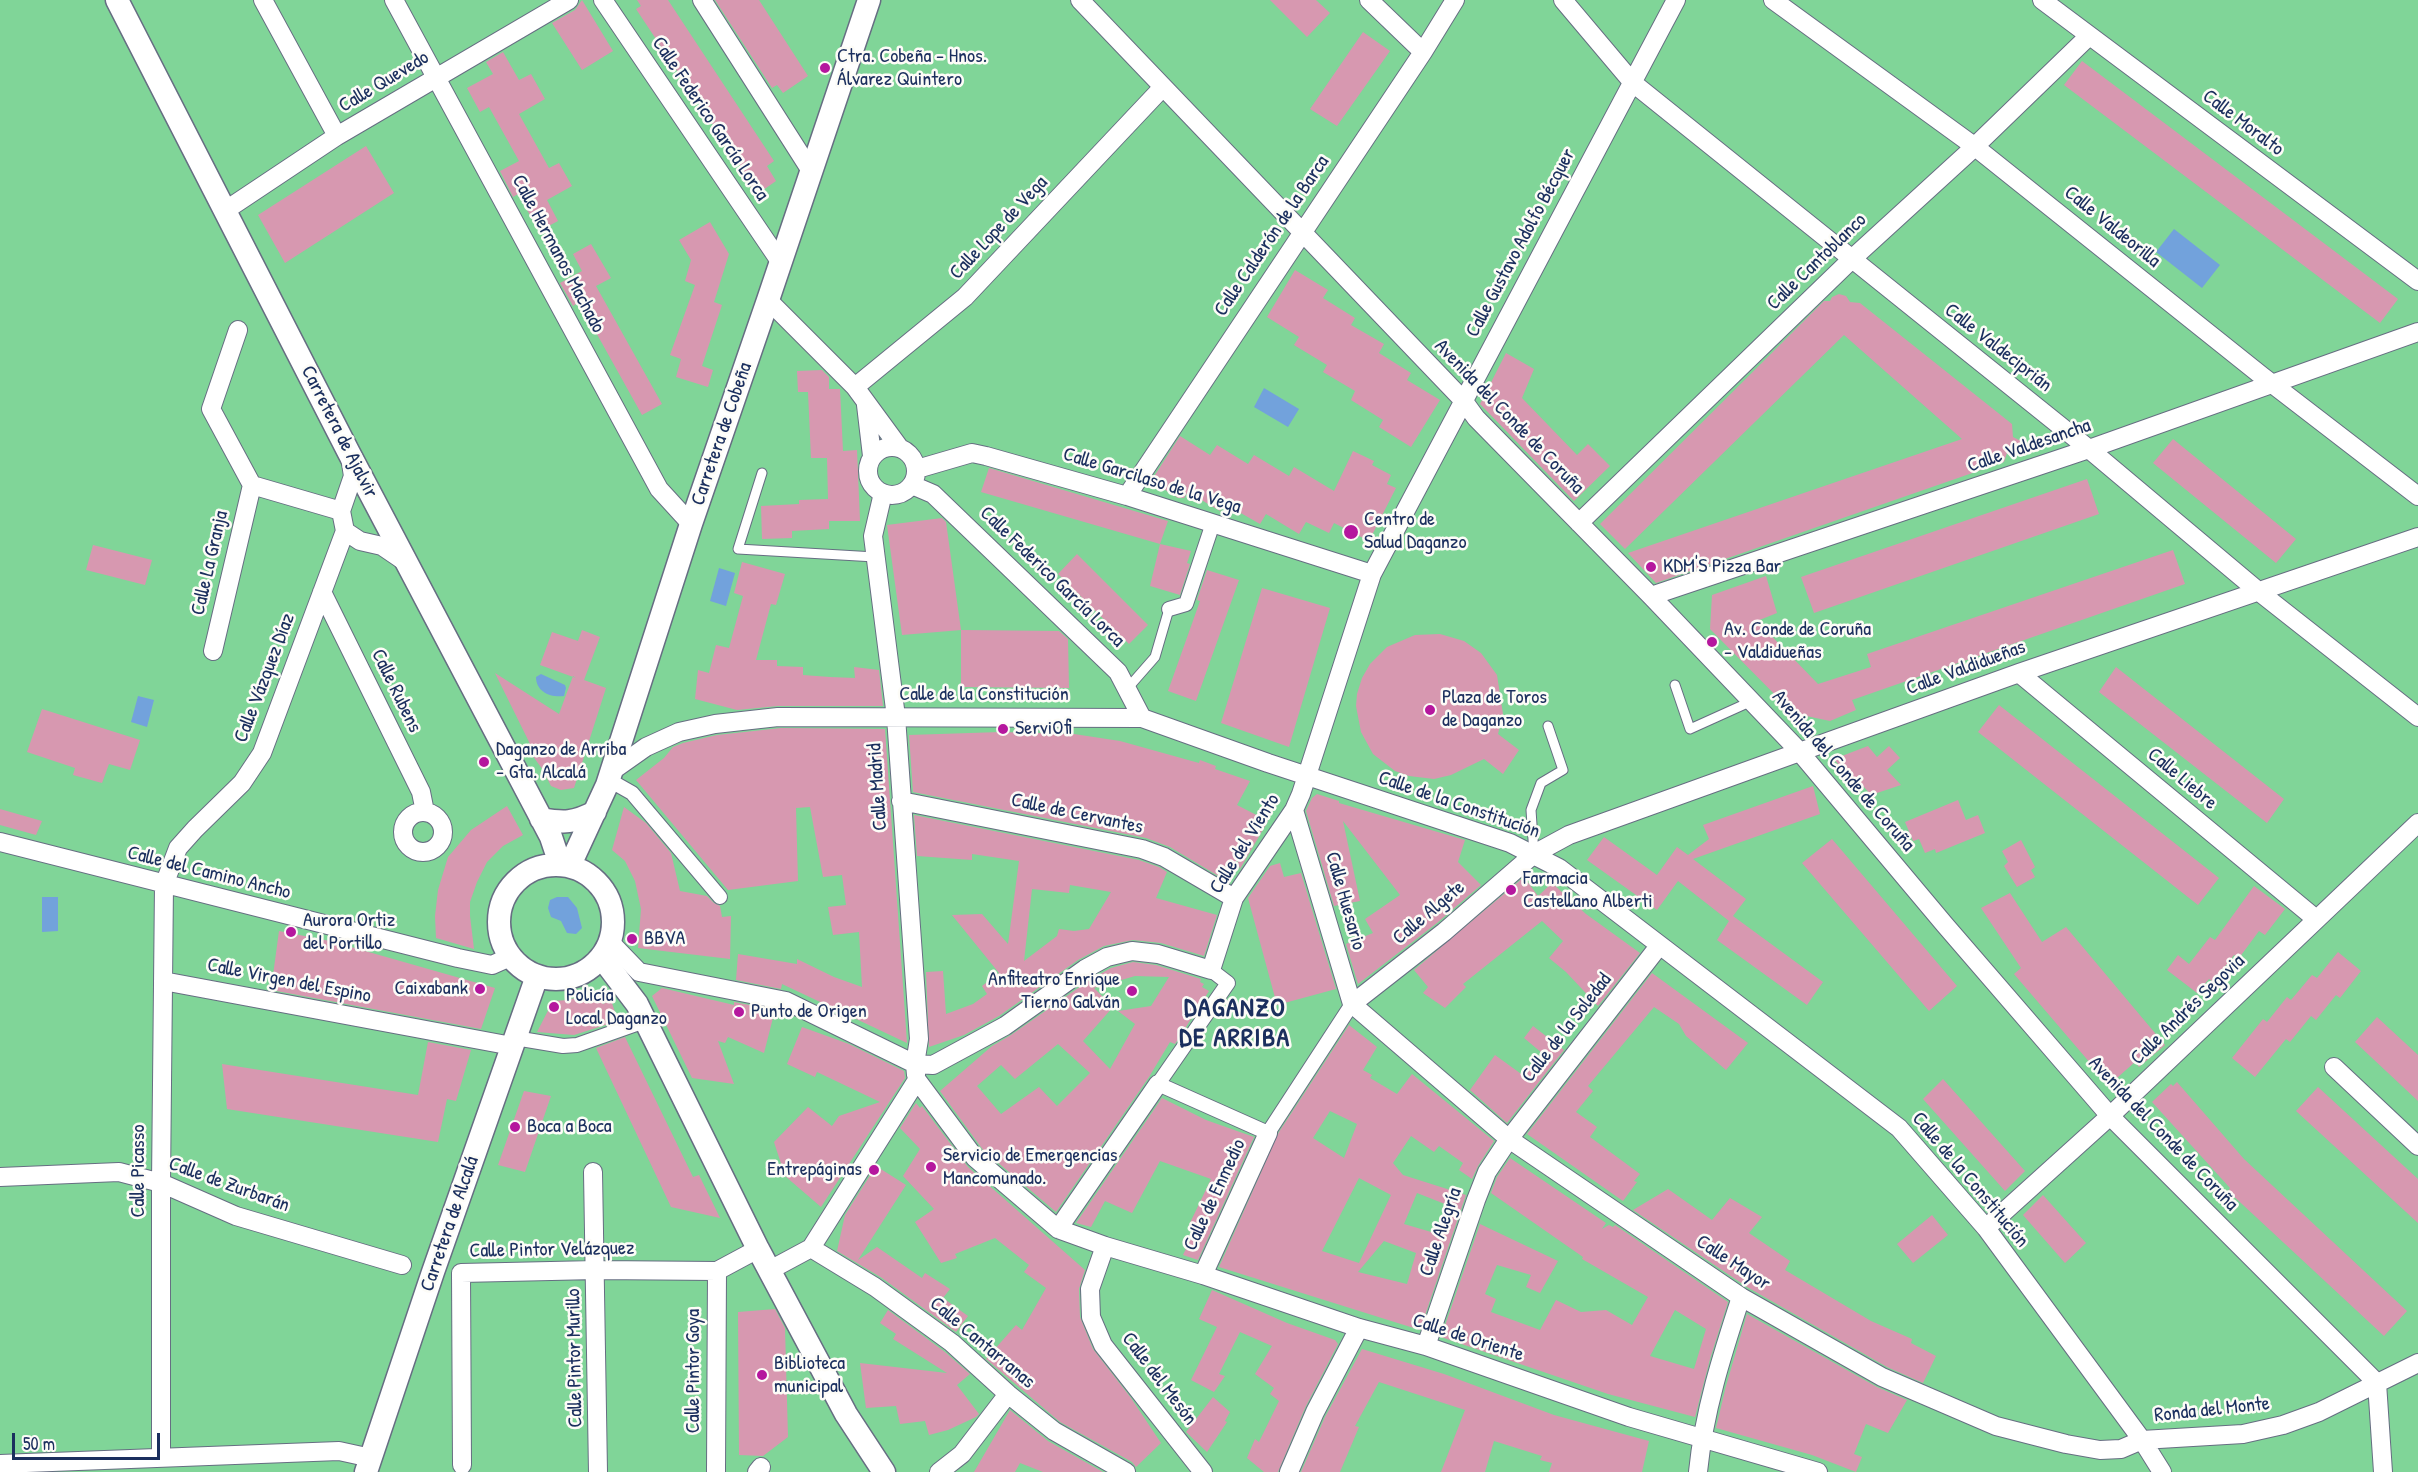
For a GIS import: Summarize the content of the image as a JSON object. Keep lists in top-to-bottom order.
{
  "streets": {
    "street": [
      "Calle Quevedo",
      "Calle Federico García Lorca",
      "Calle Moralto",
      "Calle Valdeorilla",
      "Calle Lope de Vega",
      "Calle Calderón de la Barca",
      "Calle Gustavo Adolfo Bécquer",
      "Calle Hermanos Machado",
      "Calle Cantoblanco",
      "Calle Valdeciprián",
      "Avenida del Conde de Coruña",
      "Carretera de Ajalvir",
      "Carretera de Cobeña",
      "Calle Valdesancha",
      "Calle Garcilaso de la Vega",
      "Calle La Granja",
      "Calle Valdidueñas",
      "Calle Vázquez Díaz",
      "Calle Rubens",
      "Calle de la Constitución",
      "Calle Liebre",
      "Calle Madrid",
      "Calle de Cervantes",
      "Calle del Viento",
      "Calle del Camino Ancho",
      "Calle Huesario",
      "Calle Algete",
      "Calle Virgen del Espino",
      "Calle Andrés Segovia",
      "Calle de la Soledad",
      "Calle Picasso",
      "Calle de Zurbarán",
      "Calle de Enmedio",
      "Carretera de Alcalá",
      "Calle Alegría",
      "Calle Pintor Velázquez",
      "Calle Mayor",
      "Calle de Oriente",
      "Calle Cantarranas",
      "Calle Pintor Murillo",
      "Calle Pintor Goya",
      "Calle del Mesón",
      "Ronda del Monte"
    ]
  },
  "crossings": [
    ["Calle Quevedo", "Calle Hermanos Machado"],
    ["Calle Quevedo", "Carretera de Ajalvir"],
    ["Calle Federico García Lorca", "Carretera de Cobeña"],
    ["Calle Federico García Lorca", "Calle Garcilaso de la Vega"],
    ["Calle Federico García Lorca", "Calle de la Constitución"],
    ["Calle Federico García Lorca", "Calle Madrid"],
    ["Calle Moralto", "Calle Cantoblanco"],
    ["Calle Valdeorilla", "Calle Cantoblanco"],
    ["Calle Valdeorilla", "Calle Valdesancha"],
    ["Calle Lope de Vega", "Avenida del Conde de Coruña"],
    ["Calle Calderón de la Barca", "Avenida del Conde de Coruña"],
    ["Calle Calderón de la Barca", "Calle Garcilaso de la Vega"],
    ["Calle Gustavo Adolfo Bécquer", "Calle Valdeciprián"],
    ["Calle Gustavo Adolfo Bécquer", "Avenida del Conde de Coruña"],
    ["Calle Gustavo Adolfo Bécquer", "Calle Garcilaso de la Vega"],
    ["Calle Gustavo Adolfo Bécquer", "Calle de la Constitución"],
    ["Calle Gustavo Adolfo Bécquer", "Calle del Viento"],
    ["Calle Hermanos Machado", "Carretera de Cobeña"],
    ["Calle Cantoblanco", "Calle Valdeciprián"],
    ["Calle Cantoblanco", "Avenida del Conde de Coruña"],
    ["Calle Valdeciprián", "Calle Valdesancha"],
    ["Calle Valdeciprián", "Calle Valdidueñas"],
    ["Avenida del Conde de Coruña", "Calle Valdesancha"],
    ["Avenida del Conde de Coruña", "Calle Valdidueñas"],
    ["Avenida del Conde de Coruña", "Calle Andrés Segovia"],
    ["Avenida del Conde de Coruña", "Ronda del Monte"],
    ["Carretera de Ajalvir", "Carretera de Cobeña"],
    ["Carretera de Ajalvir", "Calle del Camino Ancho"],
    ["Carretera de Ajalvir", "Carretera de Alcalá"],
    ["Carretera de Cobeña", "Calle de la Constitución"],
    ["Carretera de Cobeña", "Calle del Camino Ancho"],
    ["Carretera de Cobeña", "Carretera de Alcalá"],
    ["Calle Garcilaso de la Vega", "Calle Madrid"],
    ["Calle Valdidueñas", "Calle de la Constitución"],
    ["Calle Valdidueñas", "Calle Liebre"],
    ["Calle Valdidueñas", "Calle Algete"],
    ["Calle Vázquez Díaz", "Calle Rubens"],
    ["Calle Vázquez Díaz", "Calle del Camino Ancho"],
    ["Calle Vázquez Díaz", "Calle Picasso"],
    ["Calle de la Constitución", "Calle Madrid"],
    ["Calle de la Constitución", "Calle del Viento"],
    ["Calle de la Constitución", "Calle Algete"],
    ["Calle de la Constitución", "Calle Andrés Segovia"],
    ["Calle de la Constitución", "Calle de la Soledad"],
    ["Calle de la Constitución", "Calle Mayor"],
    ["Calle de la Constitución", "Ronda del Monte"],
    ["Calle Liebre", "Calle Andrés Segovia"],
    ["Calle Madrid", "Calle de Cervantes"],
    ["Calle de Cervantes", "Calle del Viento"],
    ["Calle del Viento", "Calle Huesario"],
    ["Calle del Camino Ancho", "Calle Picasso"],
    ["Calle del Camino Ancho", "Carretera de Alcalá"],
    ["Calle Huesario", "Calle Algete"],
    ["Calle Huesario", "Calle Mayor"],
    ["Calle Algete", "Calle Mayor"],
    ["Calle Virgen del Espino", "Calle Picasso"],
    ["Calle Virgen del Espino", "Carretera de Alcalá"],
    ["Calle de la Soledad", "Calle Alegría"],
    ["Calle de la Soledad", "Calle Mayor"],
    ["Calle Picasso", "Calle de Zurbarán"],
    ["Calle de Enmedio", "Calle de Oriente"],
    ["Calle Alegría", "Calle Mayor"],
    ["Calle Alegría", "Calle de Oriente"],
    ["Calle Pintor Velázquez", "Calle Pintor Murillo"],
    ["Calle Pintor Velázquez", "Calle Pintor Goya"],
    ["Calle Mayor", "Ronda del Monte"],
    ["Calle de Oriente", "Calle del Mesón"]
  ],
  "districts": ["DAGANZO DE ARRIBA"],
  "places": [
    "Ctra. Cobeña - Hnos. Álvarez Quintero",
    "Centro de Salud Daganzo",
    "KDM'S Pizza Bar",
    "Av. Conde de Coruña - Valdidueñas",
    "Plaza de Toros de Daganzo",
    "ServiOfi",
    "Daganzo de Arriba - Gta. Alcalá",
    "Farmacia Castellano Alberti",
    "Aurora Ortiz del Portillo",
    "BBVA",
    "Caixabank",
    "Anfiteatro Enrique Tierno Galván",
    "Policía Local Daganzo",
    "Punto de Origen",
    "Boca a Boca",
    "Servicio de Emergencias Mancomunado.",
    "Entrepáginas",
    "Biblioteca municipal"
  ],
  "scale_bar": "50 m"
}
